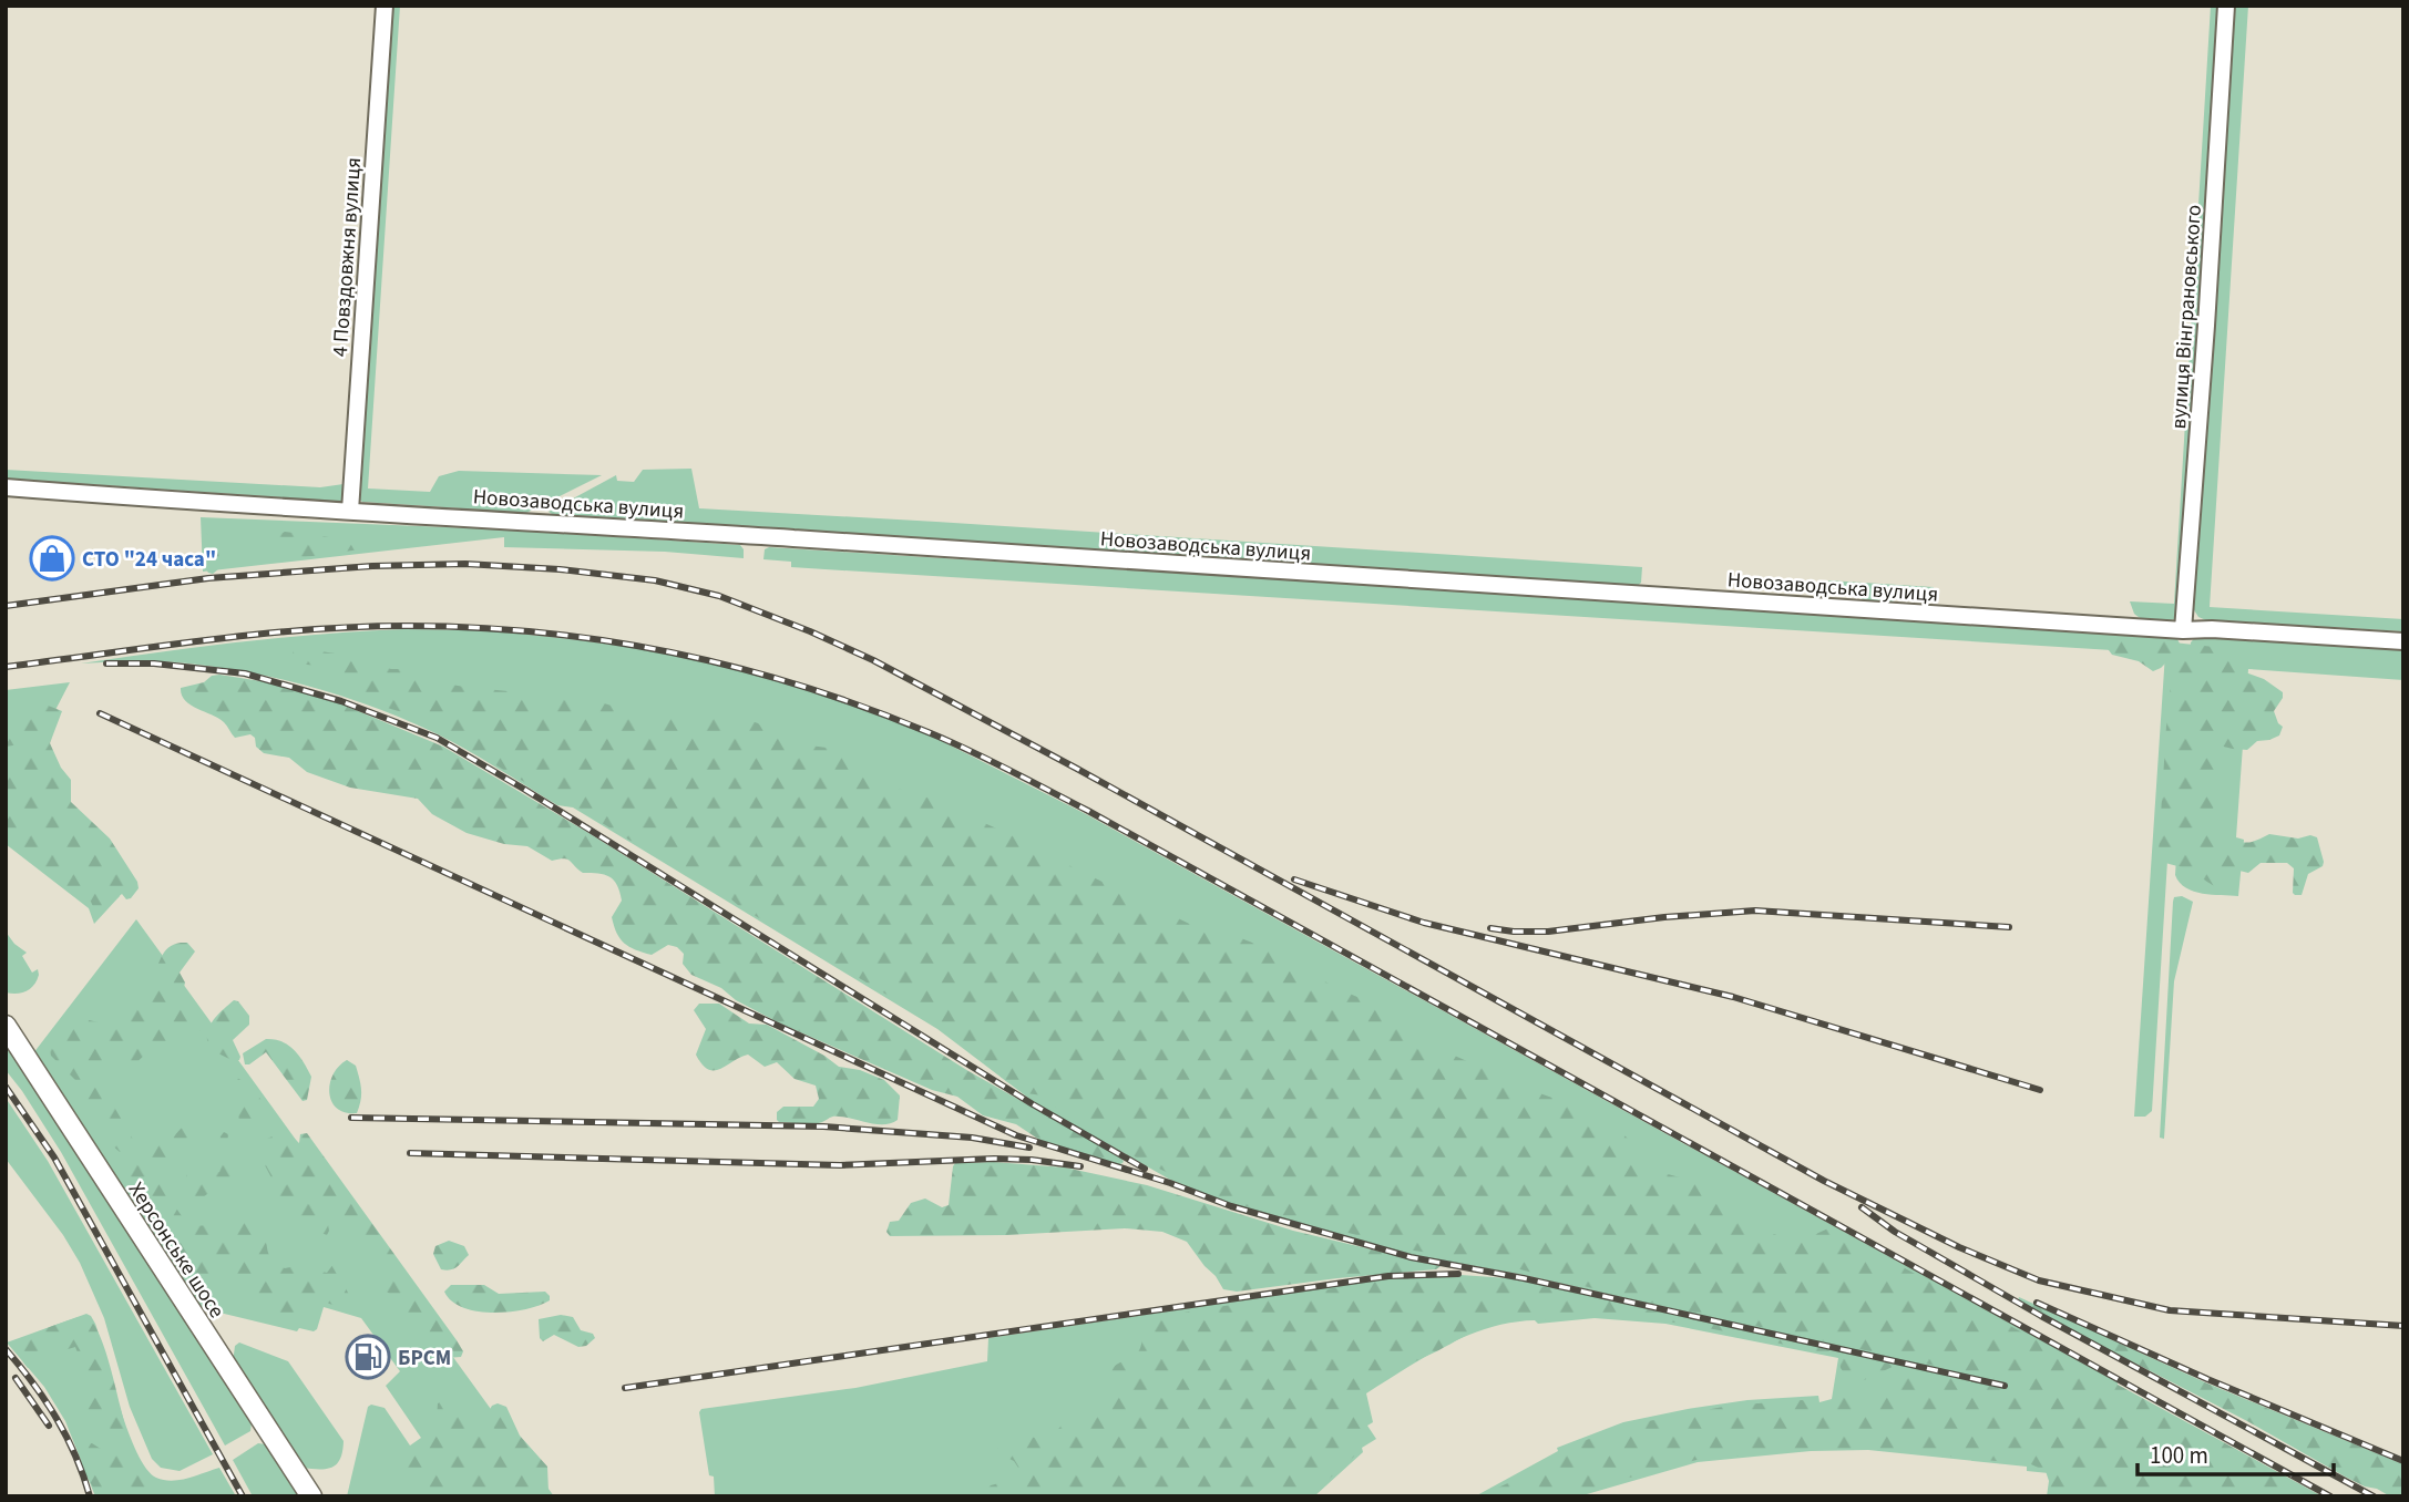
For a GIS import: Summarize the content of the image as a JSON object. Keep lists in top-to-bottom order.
{
  "streets": {
    "main road": ["Херсонське шосе"],
    "street": ["4 Повздовжня вулиця", "вулиця Вінграновського", "Новозаводська вулиця"]
  },
  "crossings": [
    ["4 Повздовжня вулиця", "Новозаводська вулиця"],
    ["вулиця Вінграновського", "Новозаводська вулиця"]
  ],
  "places": {
    "shop": ["СТО \"24 часа\""],
    "fuel station": ["БРСМ"]
  },
  "scale_bar": "100 m"
}
